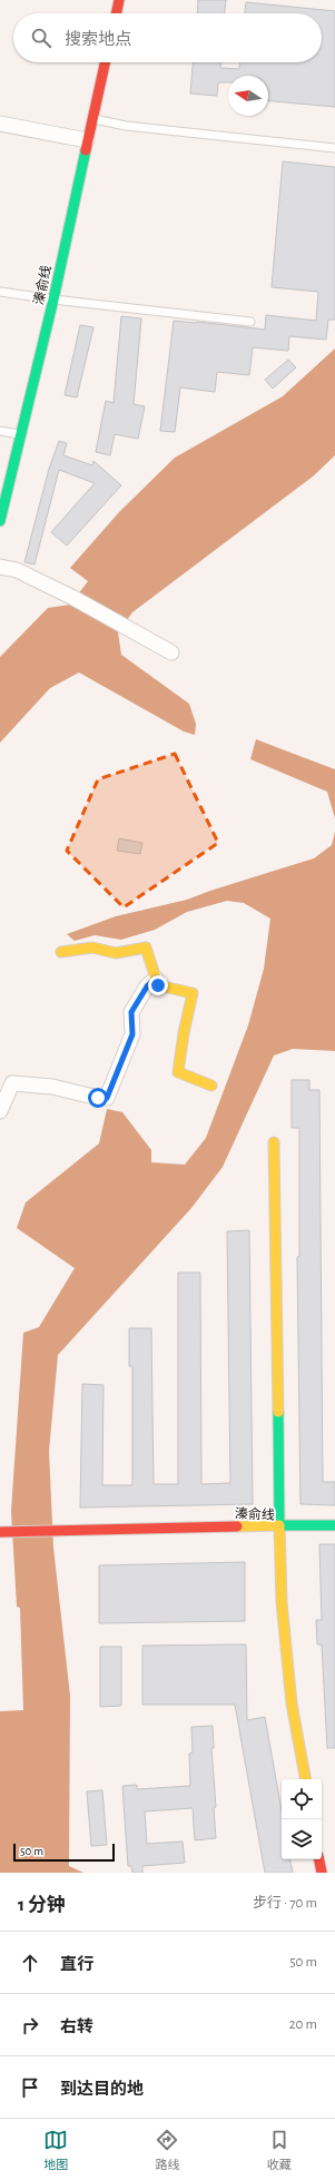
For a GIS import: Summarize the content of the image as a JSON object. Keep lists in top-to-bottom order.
{
  "streets": {
    "main road": ["溱俞线"]
  },
  "scale_bar": "50 m",
  "north": "left",
  "page": {
    "search": "搜索地点",
    "scale": "50 m",
    "heading": ["1 分钟", "步行 · 70 m"],
    "list": [
      ["直行", "50 m"],
      ["右转", "20 m"],
      "到达目的地"
    ],
    "nav": ["地图", "路线", "收藏"]
  }
}
